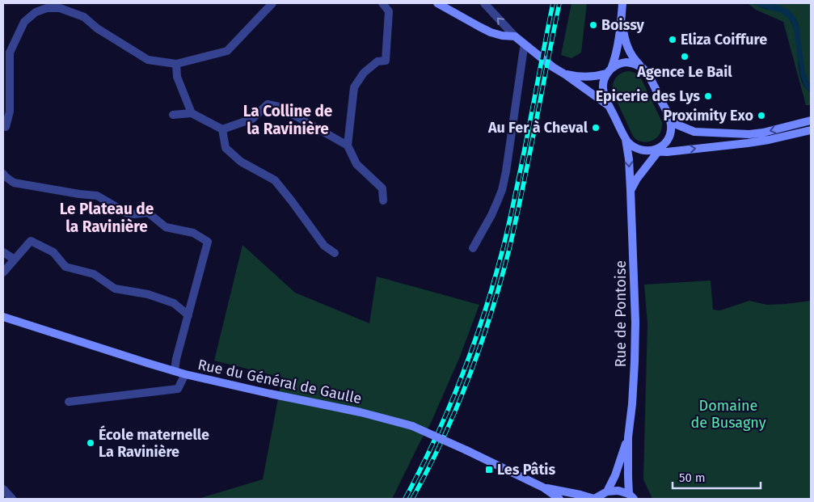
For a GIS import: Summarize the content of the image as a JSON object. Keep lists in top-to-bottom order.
{
  "streets": {
    "main road": ["Rue de Pontoise", "Rue du Général de Gaulle"]
  },
  "districts": ["La Colline de la Ravinière", "Le Plateau de la Ravinière"],
  "parks": ["Domaine de Busagny"],
  "places": {
    "other": [
      "Boissy",
      "Eliza Coiffure",
      "Agence Le Bail",
      "Epicerie des Lys",
      "Proximity Exo",
      "Au Fer à Cheval",
      "École maternelle La Ravinière"
    ],
    "transit": ["Les Pâtis"]
  },
  "scale_bar": "50 m"
}
